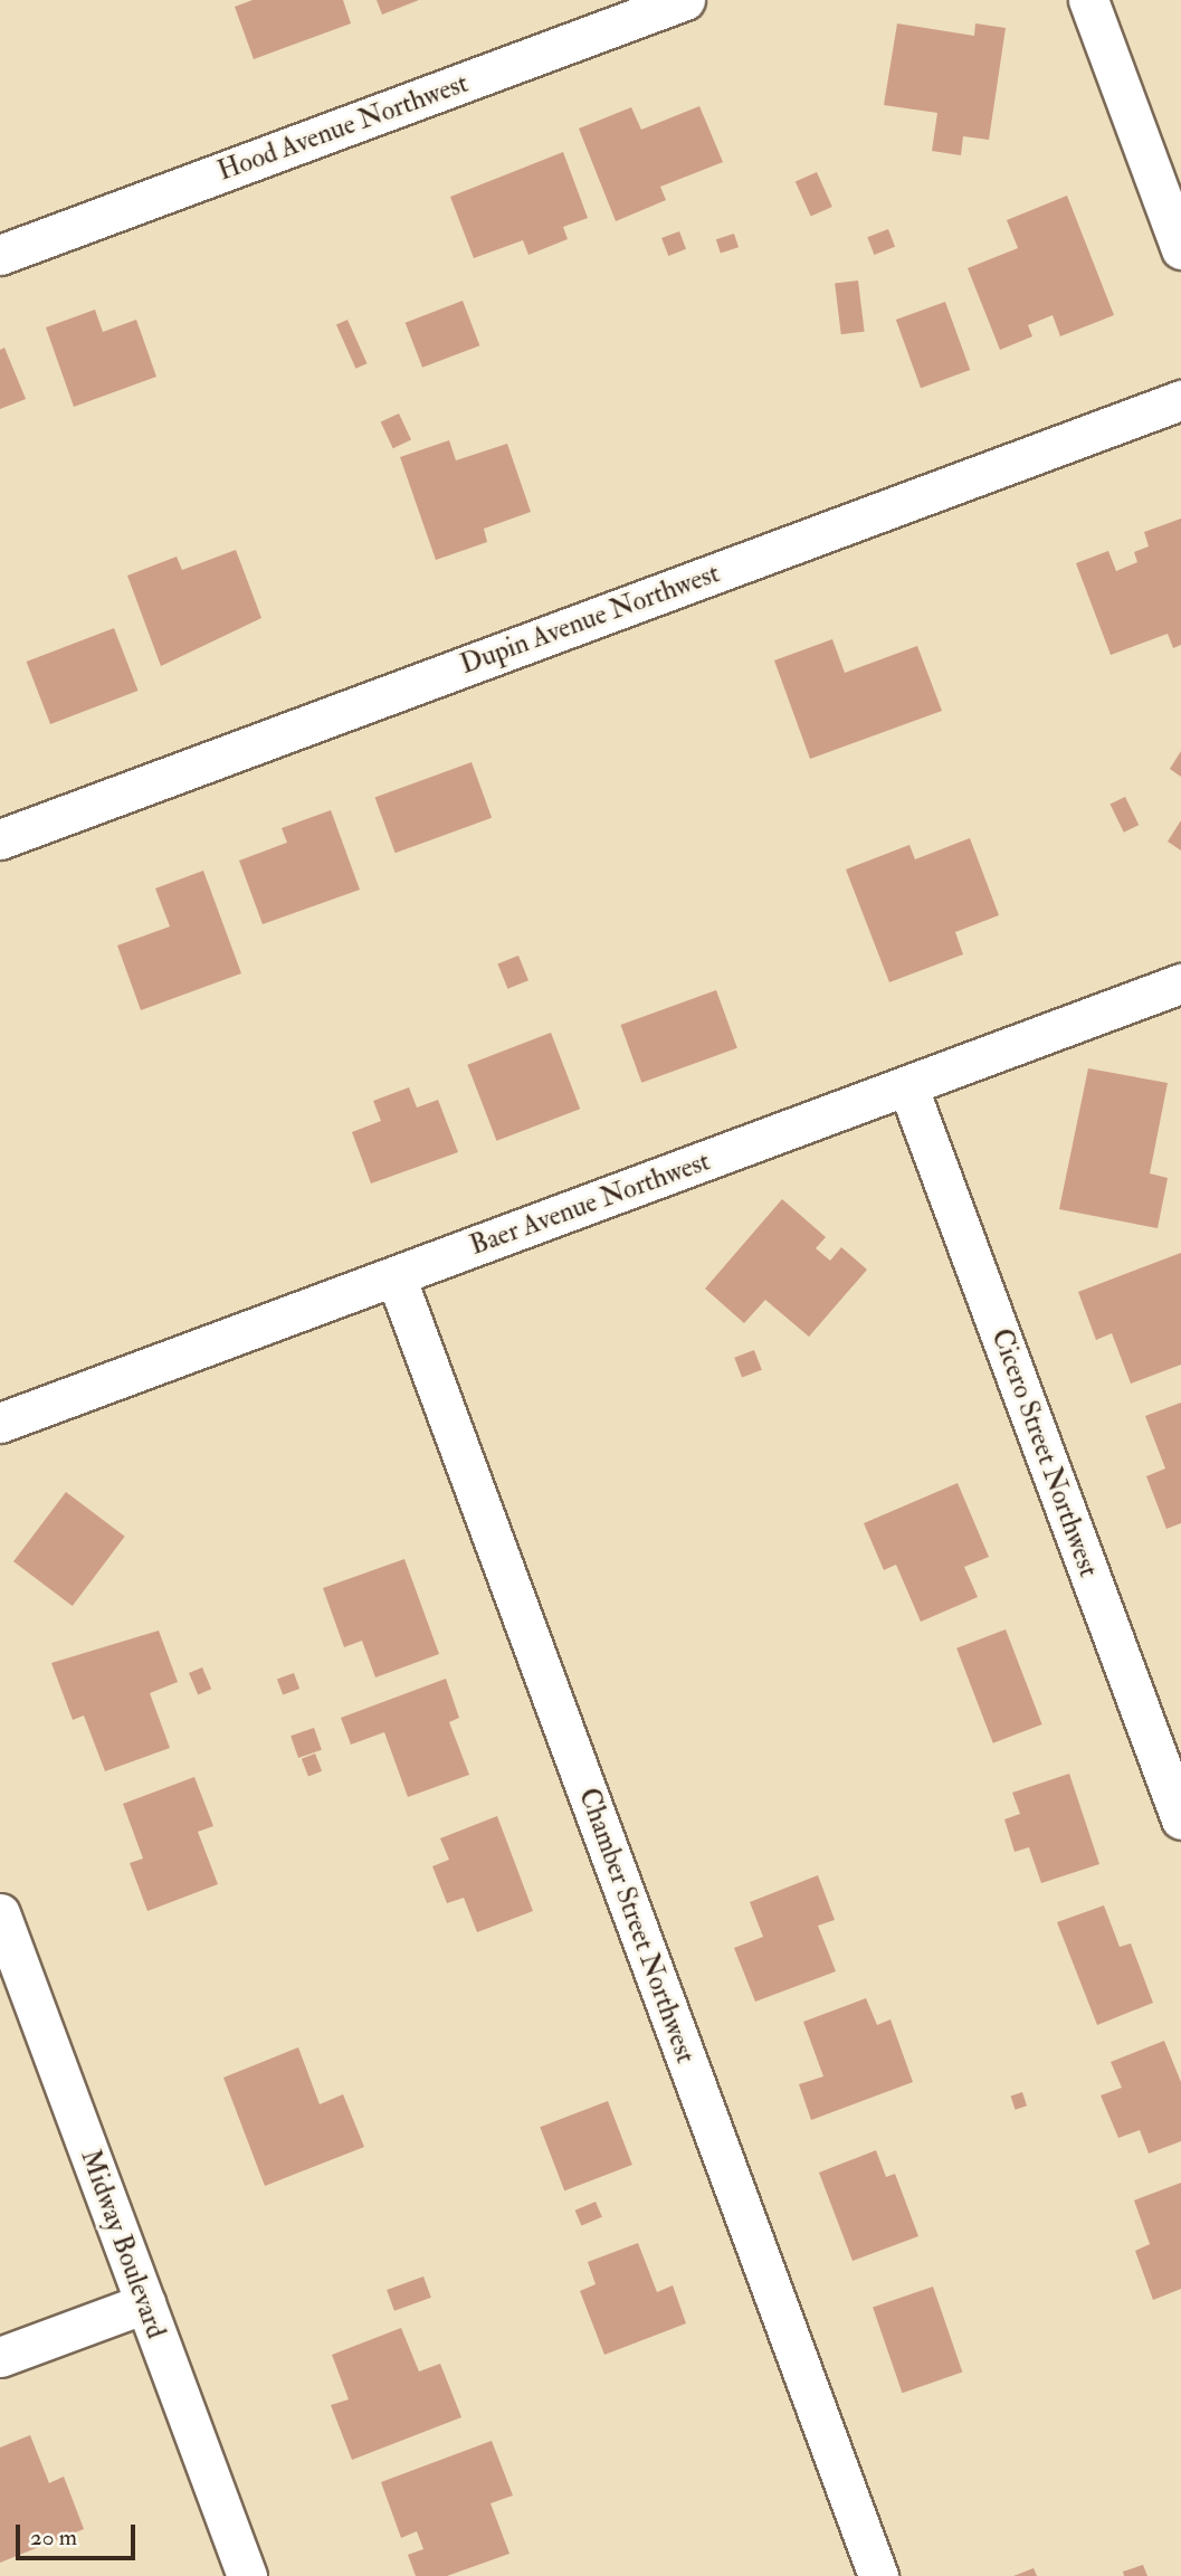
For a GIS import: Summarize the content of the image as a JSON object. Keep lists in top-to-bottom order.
{
  "streets": {
    "street": [
      "Hood Avenue Northwest",
      "Dupin Avenue Northwest",
      "Baer Avenue Northwest",
      "Cicero Street Northwest",
      "Chamber Street Northwest",
      "Midway Boulevard"
    ]
  },
  "crossings": [
    ["Baer Avenue Northwest", "Cicero Street Northwest"],
    ["Baer Avenue Northwest", "Chamber Street Northwest"]
  ],
  "scale_bar": "20 m"
}
